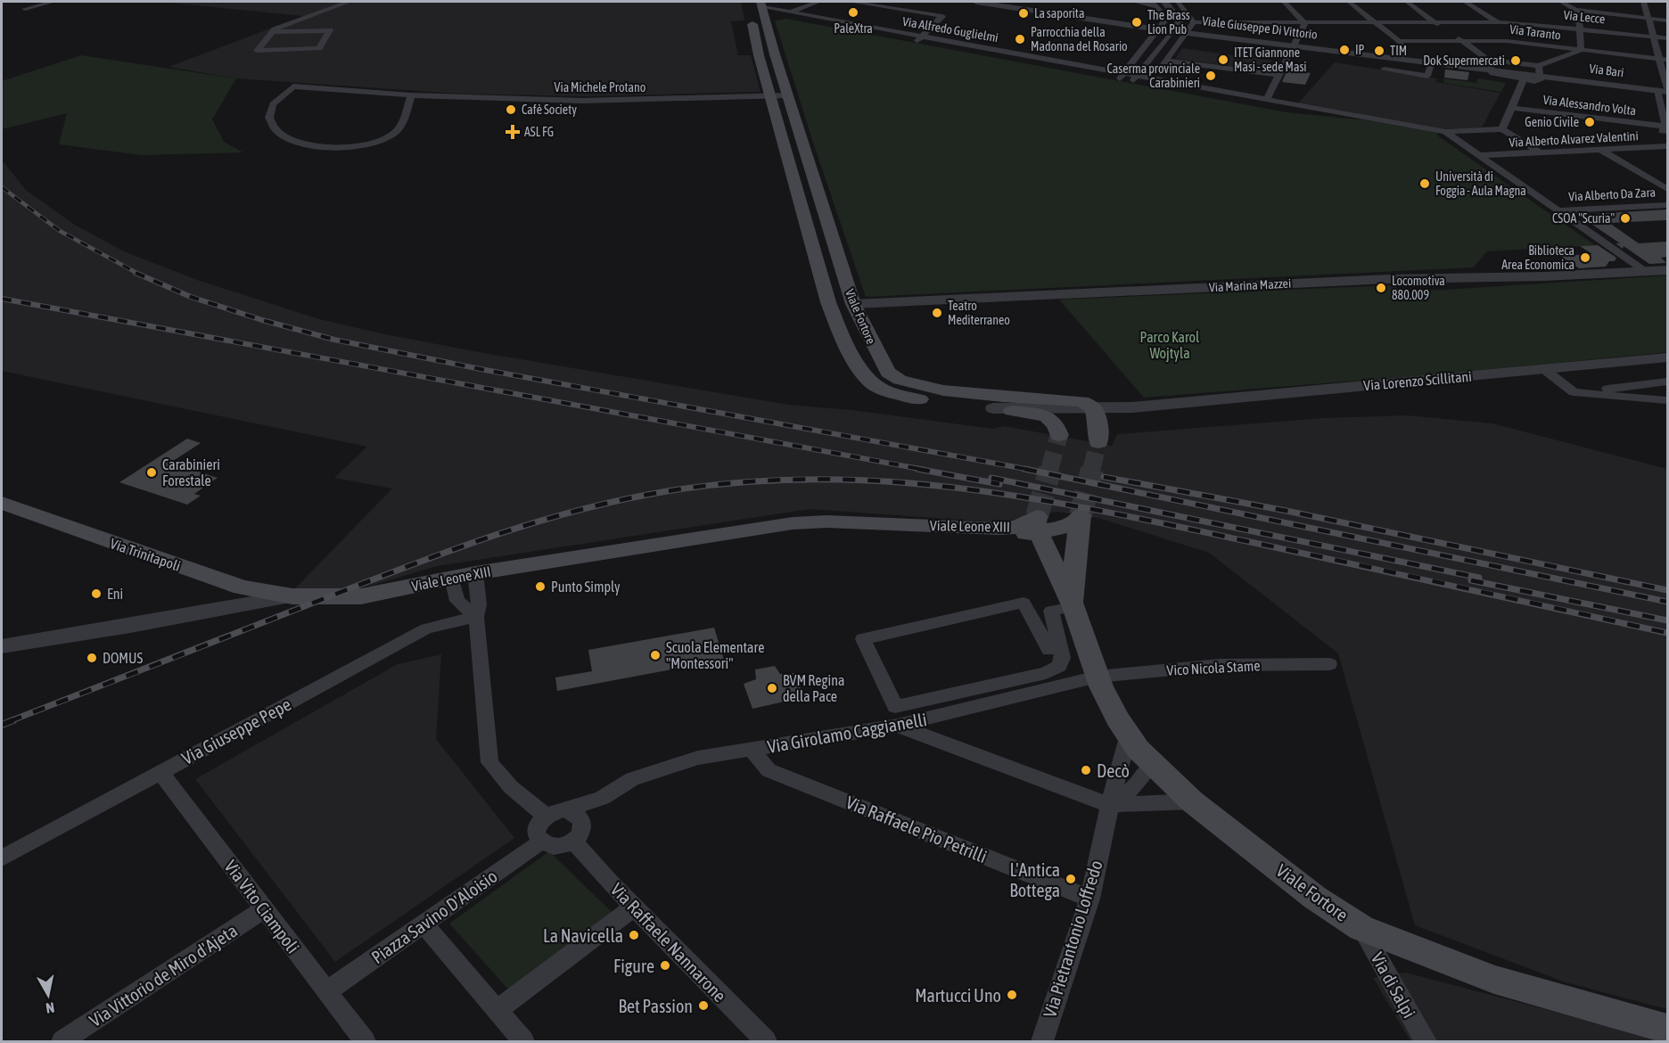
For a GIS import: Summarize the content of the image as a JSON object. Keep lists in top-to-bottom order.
{
  "streets": {
    "main road": ["Viale Fortore", "Viale Leone XIII", "Via Trinitapoli"],
    "street": [
      "Via Lecce",
      "Viale Giuseppe Di Vittorio",
      "Via Alfredo Guglielmi",
      "Via Taranto",
      "Via Bari",
      "Via Michele Protano",
      "Via Alessandro Volta",
      "Via Alberto Alvarez Valentini",
      "Via Alberto Da Zara",
      "Via Marina Mazzei",
      "Via Lorenzo Scillitani",
      "Vico Nicola Stame",
      "Via Giuseppe Pepe",
      "Via Girolamo Caggianelli",
      "Via Raffaele Pio Petrilli",
      "Via Vito Ciampoli",
      "Piazza Savino D'Aloisio",
      "Via Pietrantonio Loffredo",
      "Via Raffaele Nannarone",
      "Via Vittorio de Miro d'Ajeta",
      "Via di Salpi"
    ]
  },
  "crossings": [
    ["Viale Giuseppe Di Vittorio", "Via Bari"],
    ["Via Alfredo Guglielmi", "Viale Fortore"],
    ["Via Michele Protano", "Viale Fortore"],
    ["Via Marina Mazzei", "Viale Fortore"],
    ["Viale Fortore", "Viale Leone XIII"],
    ["Viale Fortore", "Vico Nicola Stame"],
    ["Viale Fortore", "Via Girolamo Caggianelli"],
    ["Viale Fortore", "Via Pietrantonio Loffredo"],
    ["Viale Fortore", "Via di Salpi"],
    ["Viale Leone XIII", "Via Trinitapoli"],
    ["Vico Nicola Stame", "Via Girolamo Caggianelli"],
    ["Via Giuseppe Pepe", "Via Vito Ciampoli"],
    ["Via Girolamo Caggianelli", "Via Raffaele Pio Petrilli"],
    ["Via Girolamo Caggianelli", "Piazza Savino D'Aloisio"],
    ["Via Girolamo Caggianelli", "Via Raffaele Nannarone"],
    ["Via Raffaele Pio Petrilli", "Via Pietrantonio Loffredo"],
    ["Via Vito Ciampoli", "Piazza Savino D'Aloisio"],
    ["Via Vito Ciampoli", "Via Vittorio de Miro d'Ajeta"],
    ["Piazza Savino D'Aloisio", "Via Raffaele Nannarone"]
  ],
  "parks": ["Parco Karol Wojtyla"],
  "places": {
    "other": [
      "PaleXtra",
      "La saporita",
      "The Brass Lion Pub",
      "Parrocchia della Madonna del Rosario",
      "IP",
      "TIM",
      "ITET Giannone Masi - sede Masi",
      "Dok Supermercati",
      "Caserma provinciale Carabinieri",
      "Cafè Society",
      "Genio Civile",
      "Università di Foggia - Aula Magna",
      "CSOA \"Scurìa\"",
      "Biblioteca Area Economica",
      "Locomotiva 880.009",
      "Teatro Mediterraneo",
      "Carabinieri Forestale",
      "Punto Simply",
      "Eni",
      "Scuola Elementare \"Montessori\"",
      "DOMUS",
      "BVM Regina della Pace",
      "Decò",
      "L'Antica Bottega",
      "La Navicella",
      "Figure",
      "Martucci Uno",
      "Bet Passion"
    ],
    "health": ["ASL FG"]
  },
  "north": "bottom"
}
